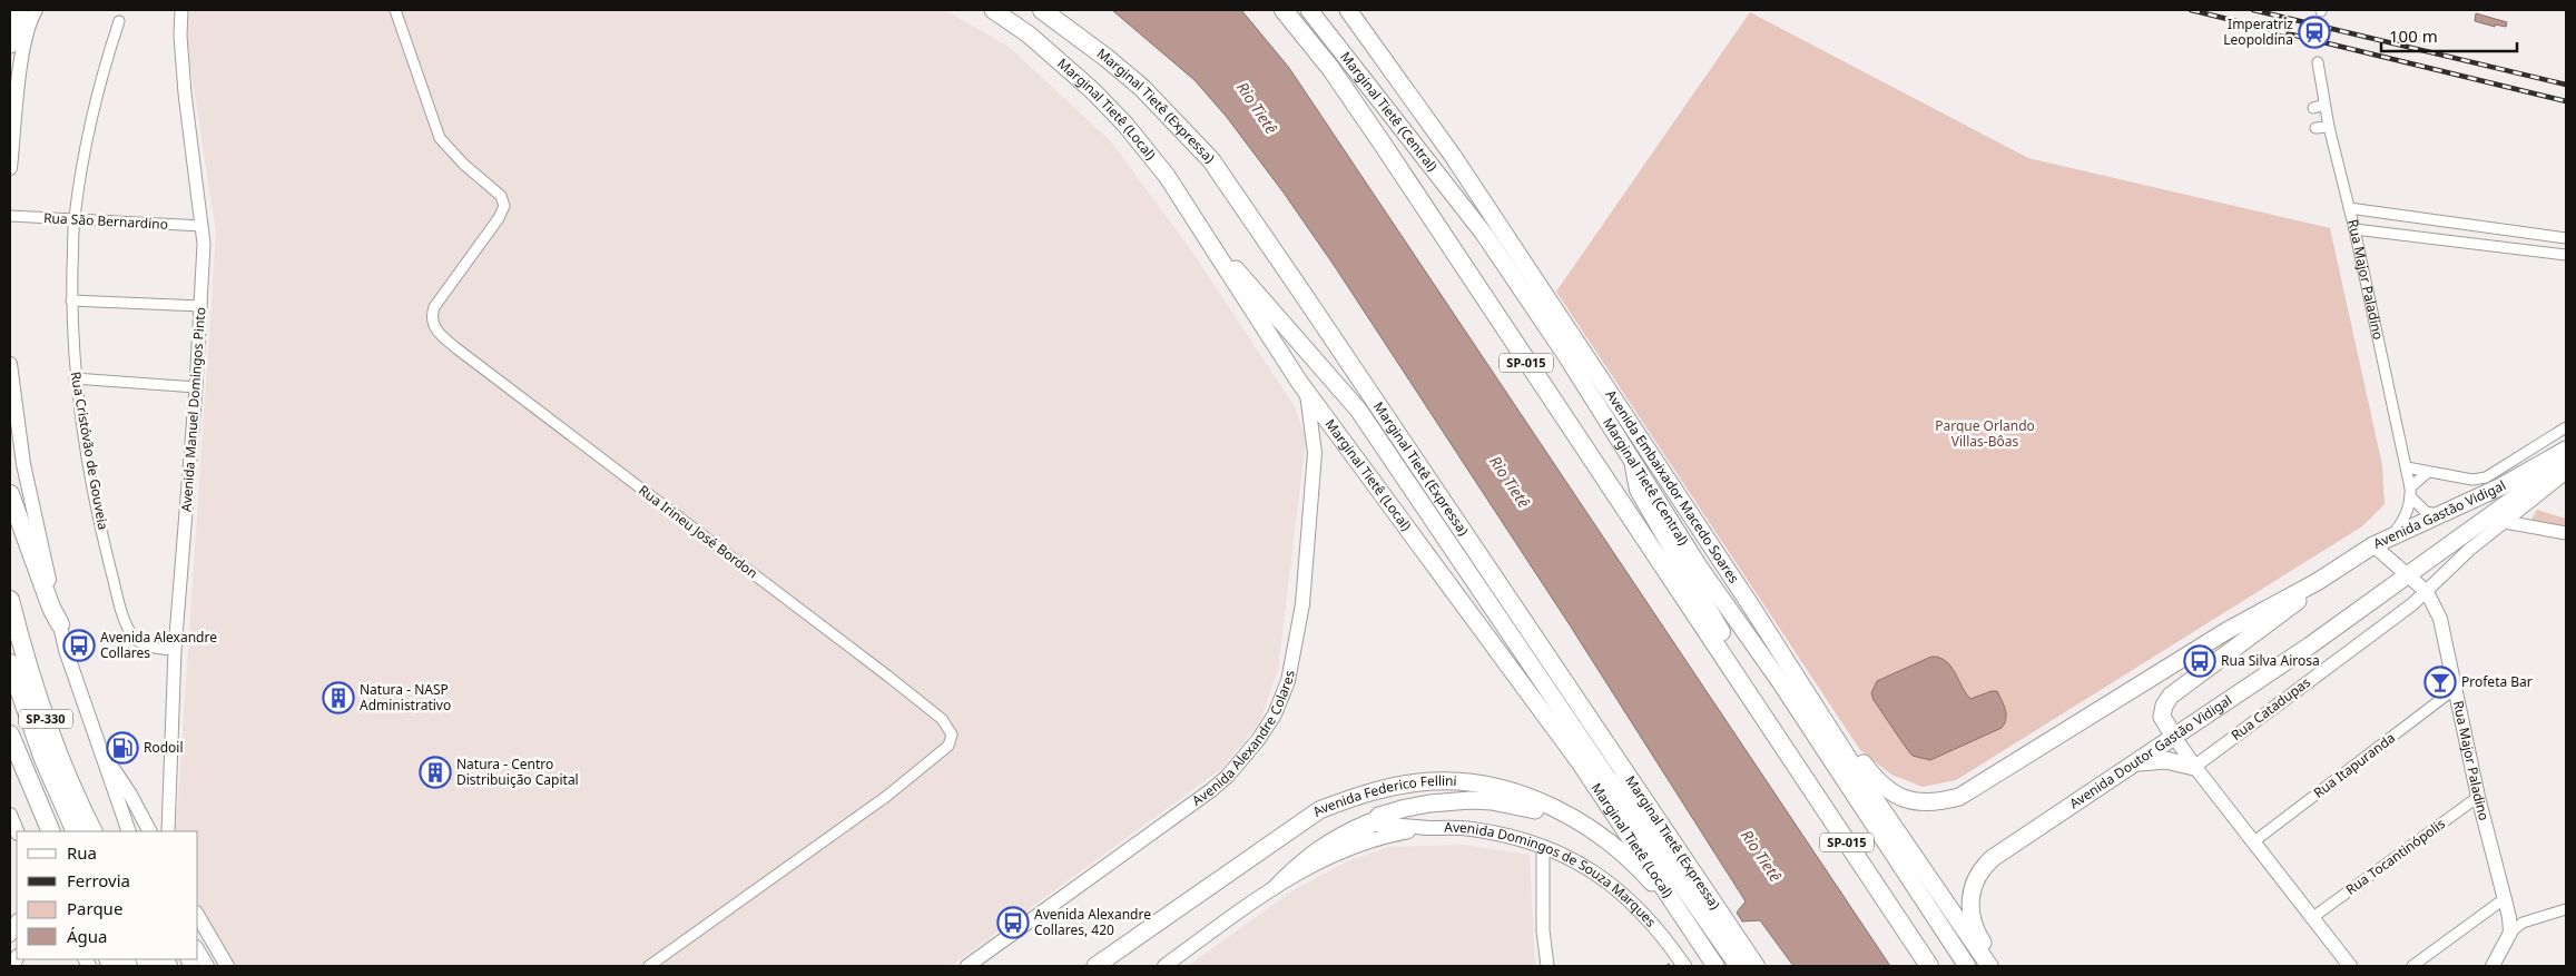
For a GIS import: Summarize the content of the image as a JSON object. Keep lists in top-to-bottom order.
{
  "streets": {
    "highway": [
      "Marginal Tietê (Expressa)",
      "Marginal Tietê (Local)",
      "Marginal Tietê (Central)",
      "SP-015",
      "Avenida Embaixador Macedo Soares",
      "Avenida Gastão Vidigal",
      "SP-330",
      "Avenida Doutor Gastão Vidigal",
      "Avenida Federico Fellini"
    ],
    "main road": ["Rua Major Paladino", "Avenida Alexandre Colares", "Avenida Domingos de Souza Marques"],
    "street": [
      "Rua São Bernardino",
      "Avenida Manuel Domingos Pinto",
      "Rua Cristóvão de Gouveia",
      "Rua Irineu José Bordon",
      "Rua Catadupas",
      "Rua Itapuranda",
      "Rua Tocantinópolis"
    ]
  },
  "crossings": [
    ["Marginal Tietê (Local)", "Avenida Alexandre Colares"],
    ["Marginal Tietê (Local)", "Avenida Federico Fellini"],
    ["Rua São Bernardino", "Avenida Manuel Domingos Pinto"],
    ["Rua São Bernardino", "Rua Cristóvão de Gouveia"],
    ["Rua Major Paladino", "Avenida Gastão Vidigal"],
    ["Rua Major Paladino", "Rua Catadupas"],
    ["Rua Major Paladino", "Avenida Doutor Gastão Vidigal"],
    ["Rua Major Paladino", "Rua Itapuranda"],
    ["Rua Major Paladino", "Rua Tocantinópolis"],
    ["Avenida Manuel Domingos Pinto", "Rua Cristóvão de Gouveia"],
    ["Avenida Embaixador Macedo Soares", "Avenida Doutor Gastão Vidigal"],
    ["Avenida Gastão Vidigal", "Avenida Doutor Gastão Vidigal"]
  ],
  "water": ["Rio Tietê"],
  "parks": ["Parque Orlando Villas-Bôas"],
  "places": {
    "station": ["Imperatriz Leopoldina"],
    "bus stop": ["Avenida Alexandre Collares", "Rua Silva Airosa", "Avenida Alexandre Collares, 420"],
    "bar": ["Profeta Bar"],
    "building": ["Natura - NASP Administrativo", "Natura - Centro Distribuição Capital"],
    "fuel station": ["Rodoil"]
  },
  "legend": [
    "Rua",
    "Ferrovia",
    "Parque",
    "Água"
  ],
  "scale_bar": "100 m"
}
